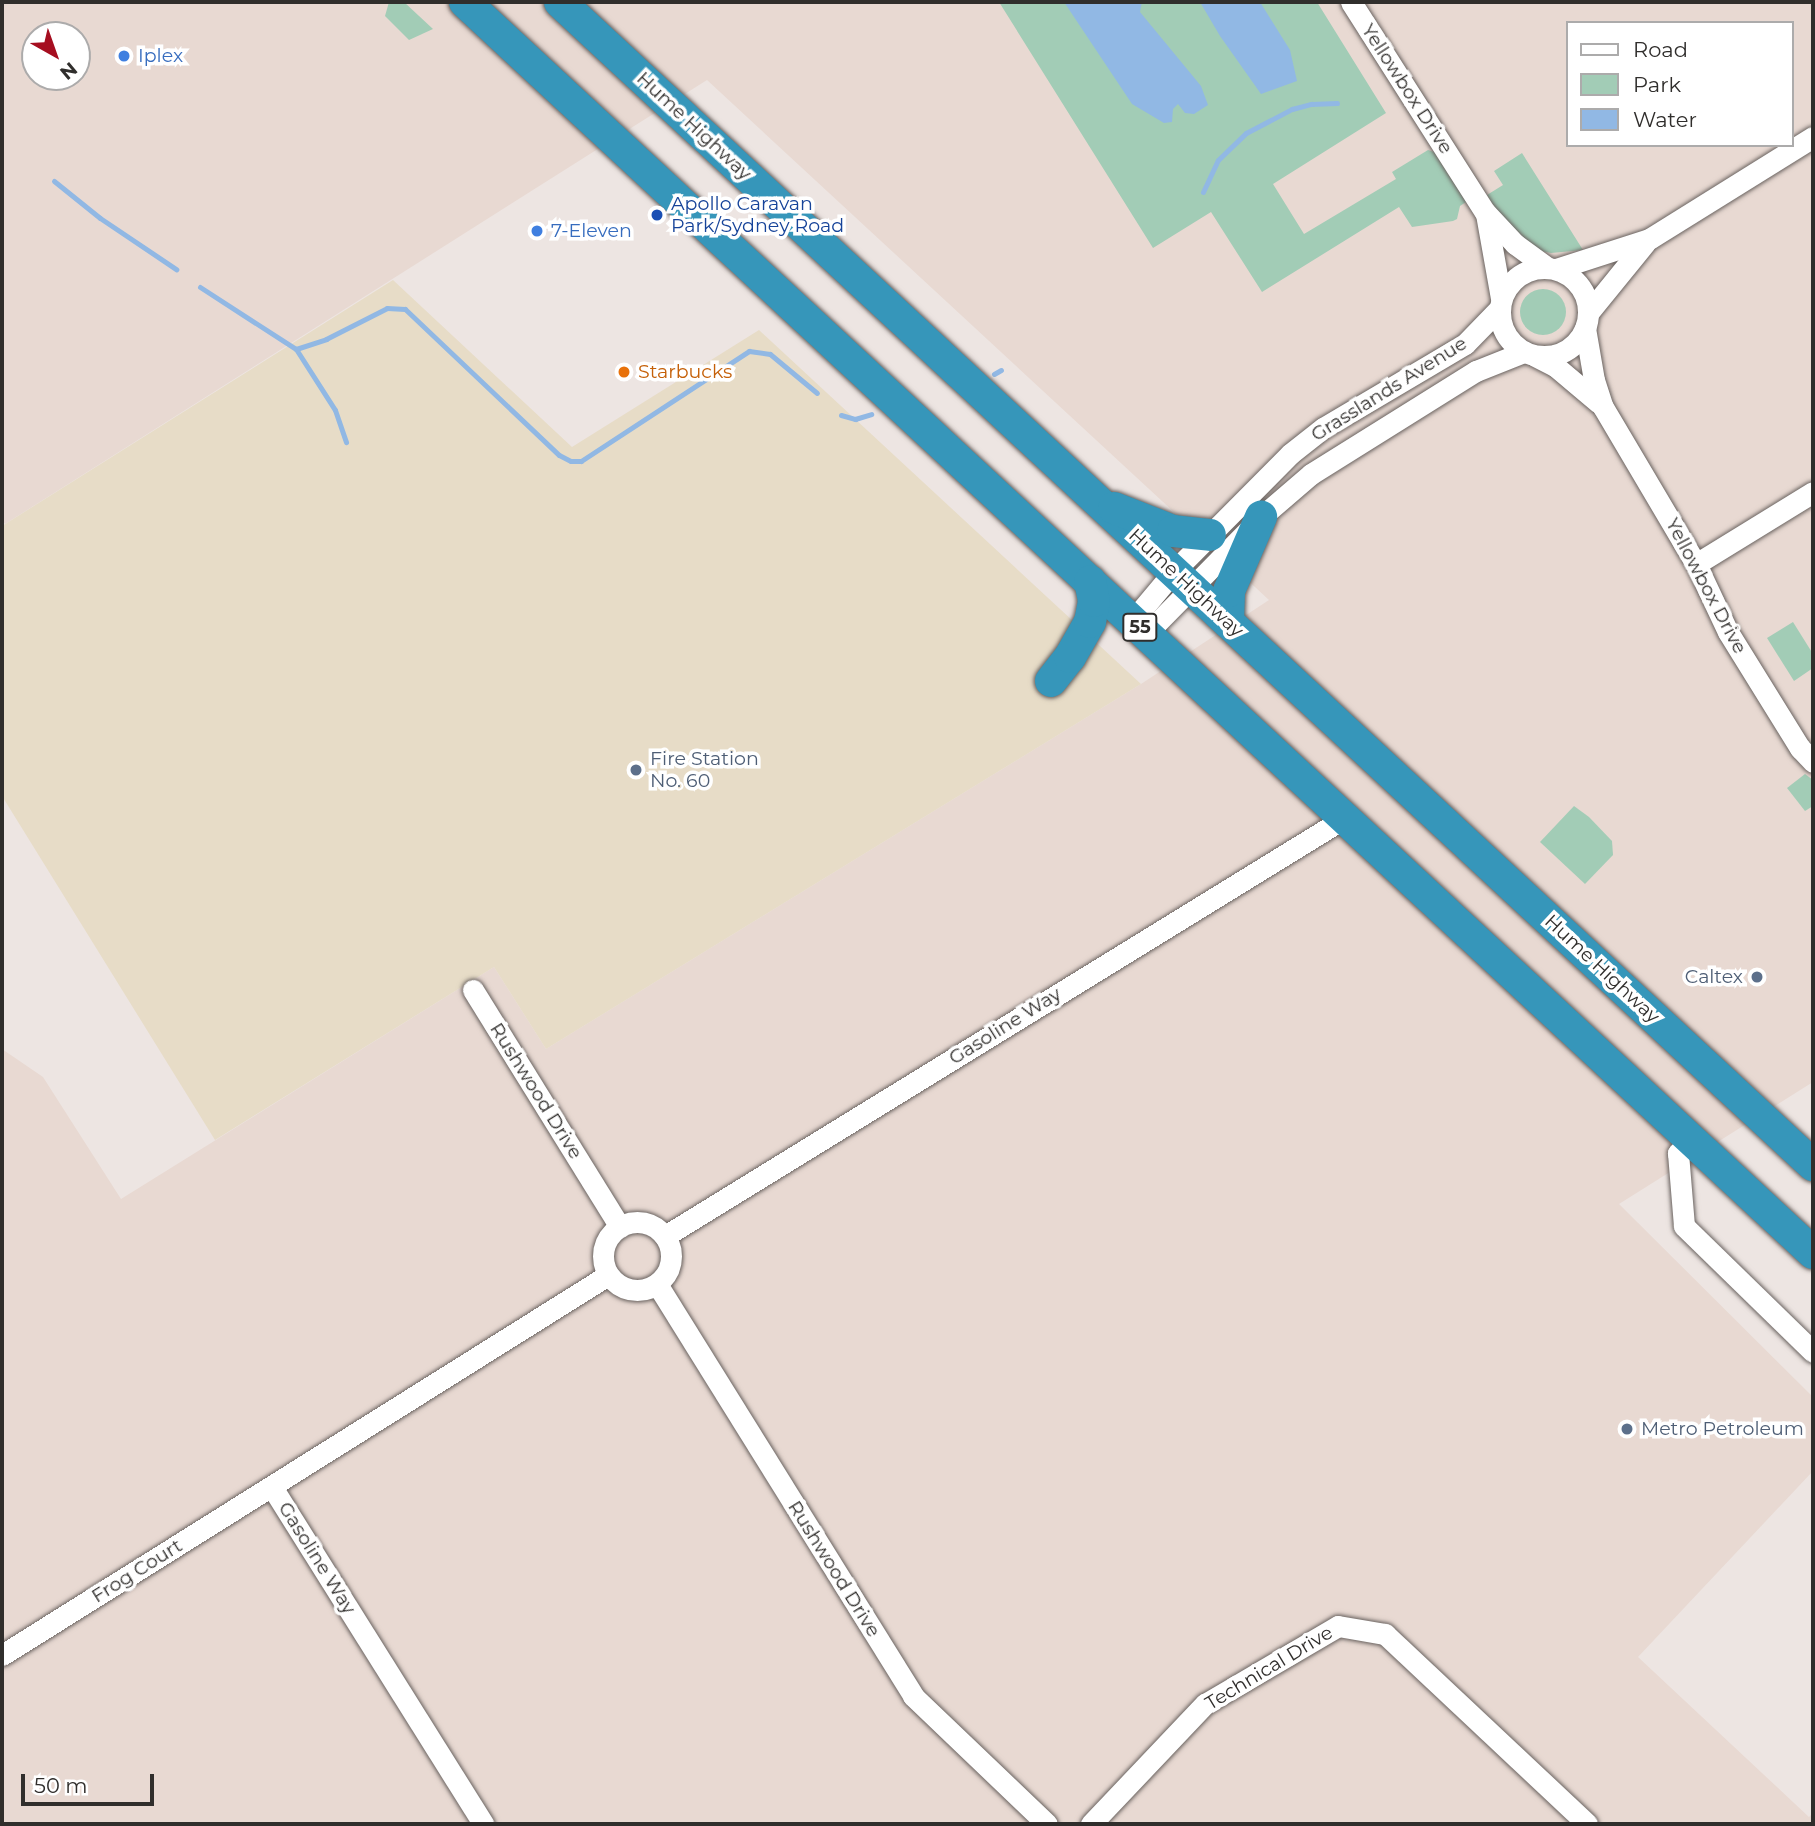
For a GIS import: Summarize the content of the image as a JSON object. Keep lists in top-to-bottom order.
{
  "streets": {
    "highway": ["Hume Highway", "55"],
    "street": [
      "Yellowbox Drive",
      "Grasslands Avenue",
      "Gasoline Way",
      "Rushwood Drive",
      "Frog Court",
      "Technical Drive"
    ]
  },
  "crossings": [
    ["Hume Highway", "Grasslands Avenue"],
    ["Grasslands Avenue", "55"],
    ["55", "Gasoline Way"],
    ["Gasoline Way", "Rushwood Drive"],
    ["Gasoline Way", "Frog Court"]
  ],
  "places": [
    "Iplex",
    "Apollo Caravan Park/Sydney Road",
    "7-Eleven",
    "Starbucks",
    "Fire Station No. 60",
    "Caltex",
    "Metro Petroleum"
  ],
  "legend": ["Road", "Park", "Water"],
  "scale_bar": "50 m",
  "north": "bottom right"
}
